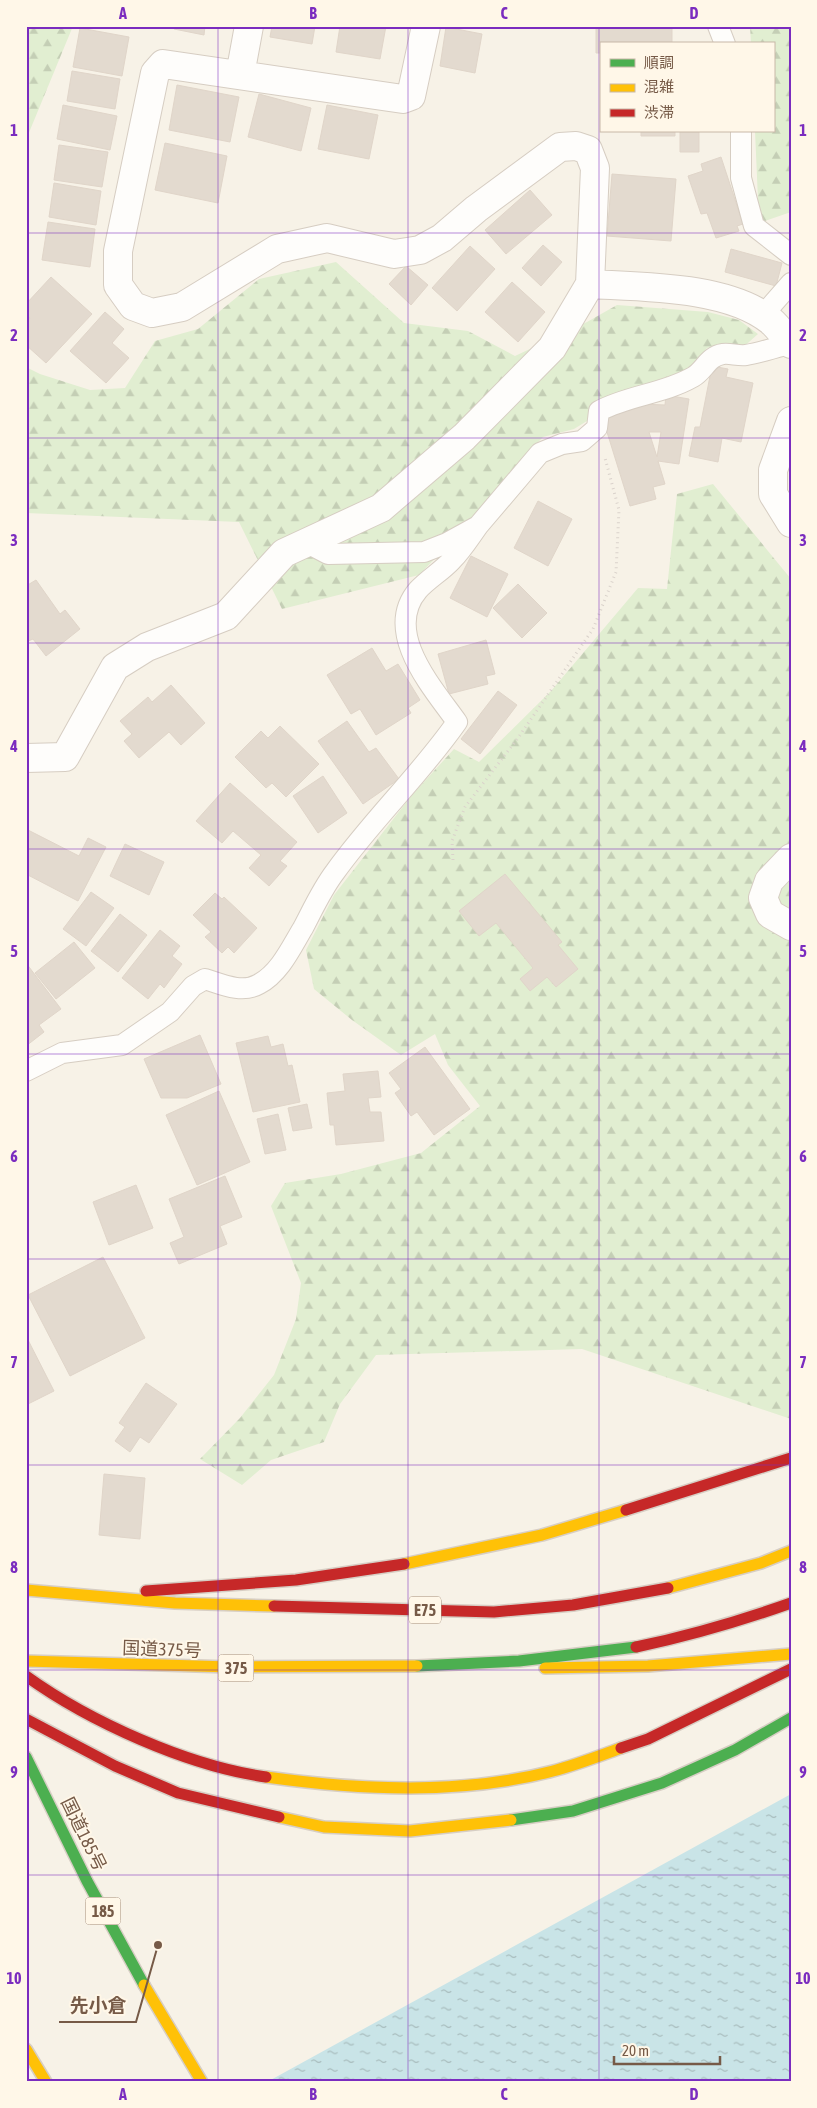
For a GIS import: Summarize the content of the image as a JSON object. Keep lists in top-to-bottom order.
{
  "streets": {
    "main road": [
      "E75",
      "国道375号",
      "375",
      "国道185号",
      "185"
    ]
  },
  "places": ["先小倉"],
  "legend": ["順調", "混雑", "渋滞"],
  "scale_bar": "20 m",
  "grid": {
    "columns": [
      "A",
      "B",
      "C",
      "D"
    ],
    "rows": [
      "1",
      "2",
      "3",
      "4",
      "5",
      "6",
      "7",
      "8",
      "9",
      "10"
    ]
  }
}
